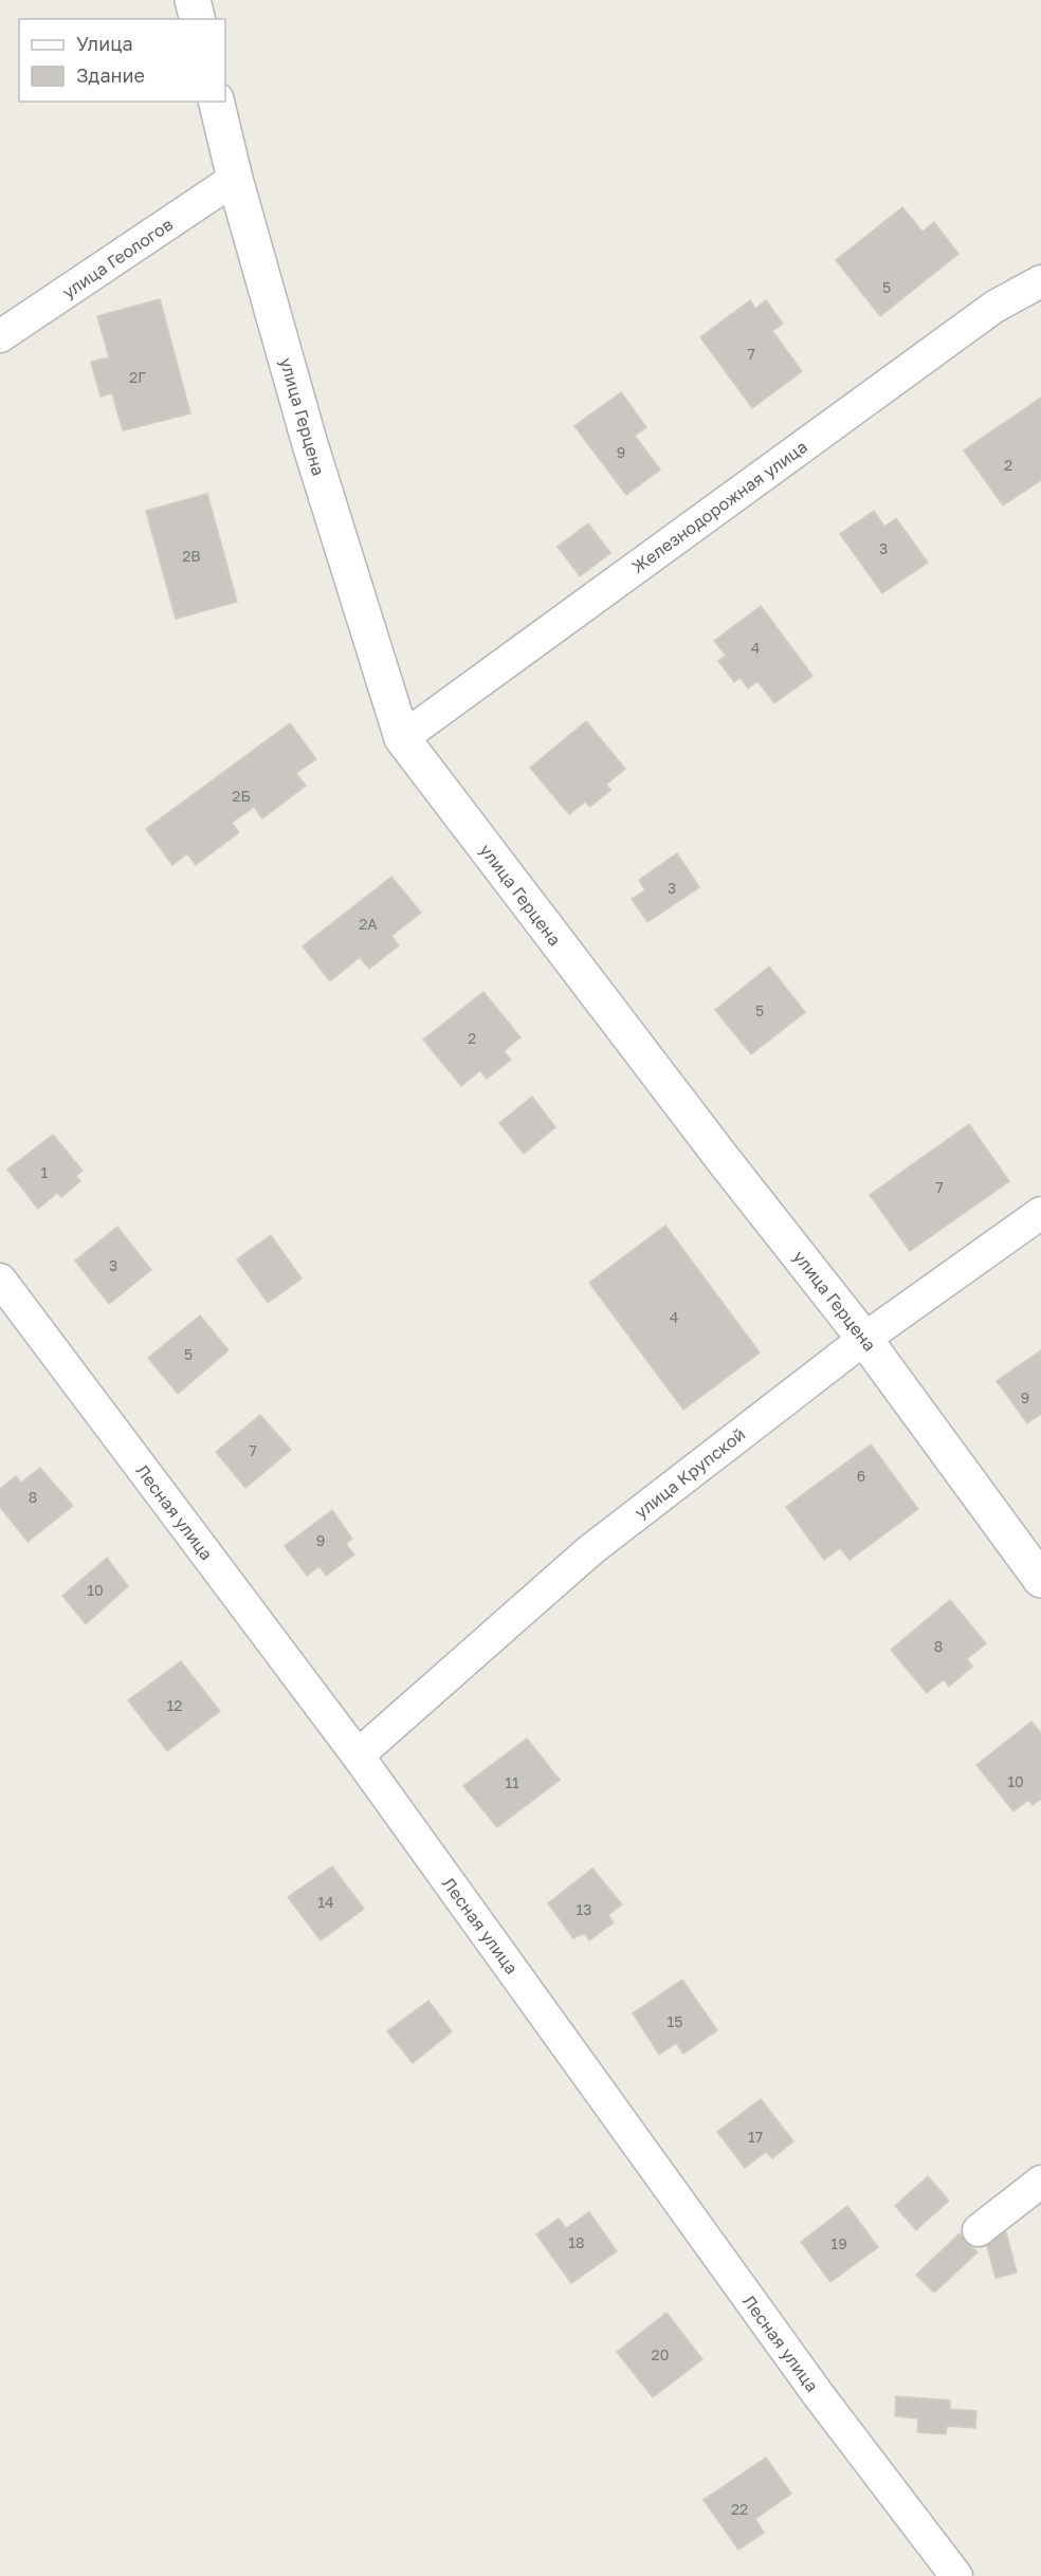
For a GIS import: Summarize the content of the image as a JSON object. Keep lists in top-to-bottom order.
{
  "streets": {
    "street": [
      "улица Геологов",
      "улица Герцена",
      "Железнодорожная улица",
      "улица Крупской",
      "Лесная улица"
    ]
  },
  "crossings": [
    ["улица Геологов", "улица Герцена"],
    ["улица Герцена", "Железнодорожная улица"],
    ["улица Герцена", "улица Крупской"],
    ["улица Крупской", "Лесная улица"]
  ],
  "house_numbers": [
    "5",
    "7",
    "2Г",
    "9",
    "2",
    "3",
    "2В",
    "4",
    "2Б",
    "3",
    "2А",
    "5",
    "2",
    "1",
    "7",
    "3",
    "4",
    "5",
    "9",
    "7",
    "6",
    "8",
    "9",
    "10",
    "8",
    "12",
    "10",
    "11",
    "14",
    "13",
    "15",
    "17",
    "18",
    "19",
    "20",
    "22"
  ],
  "legend": ["Улица", "Здание"]
}
